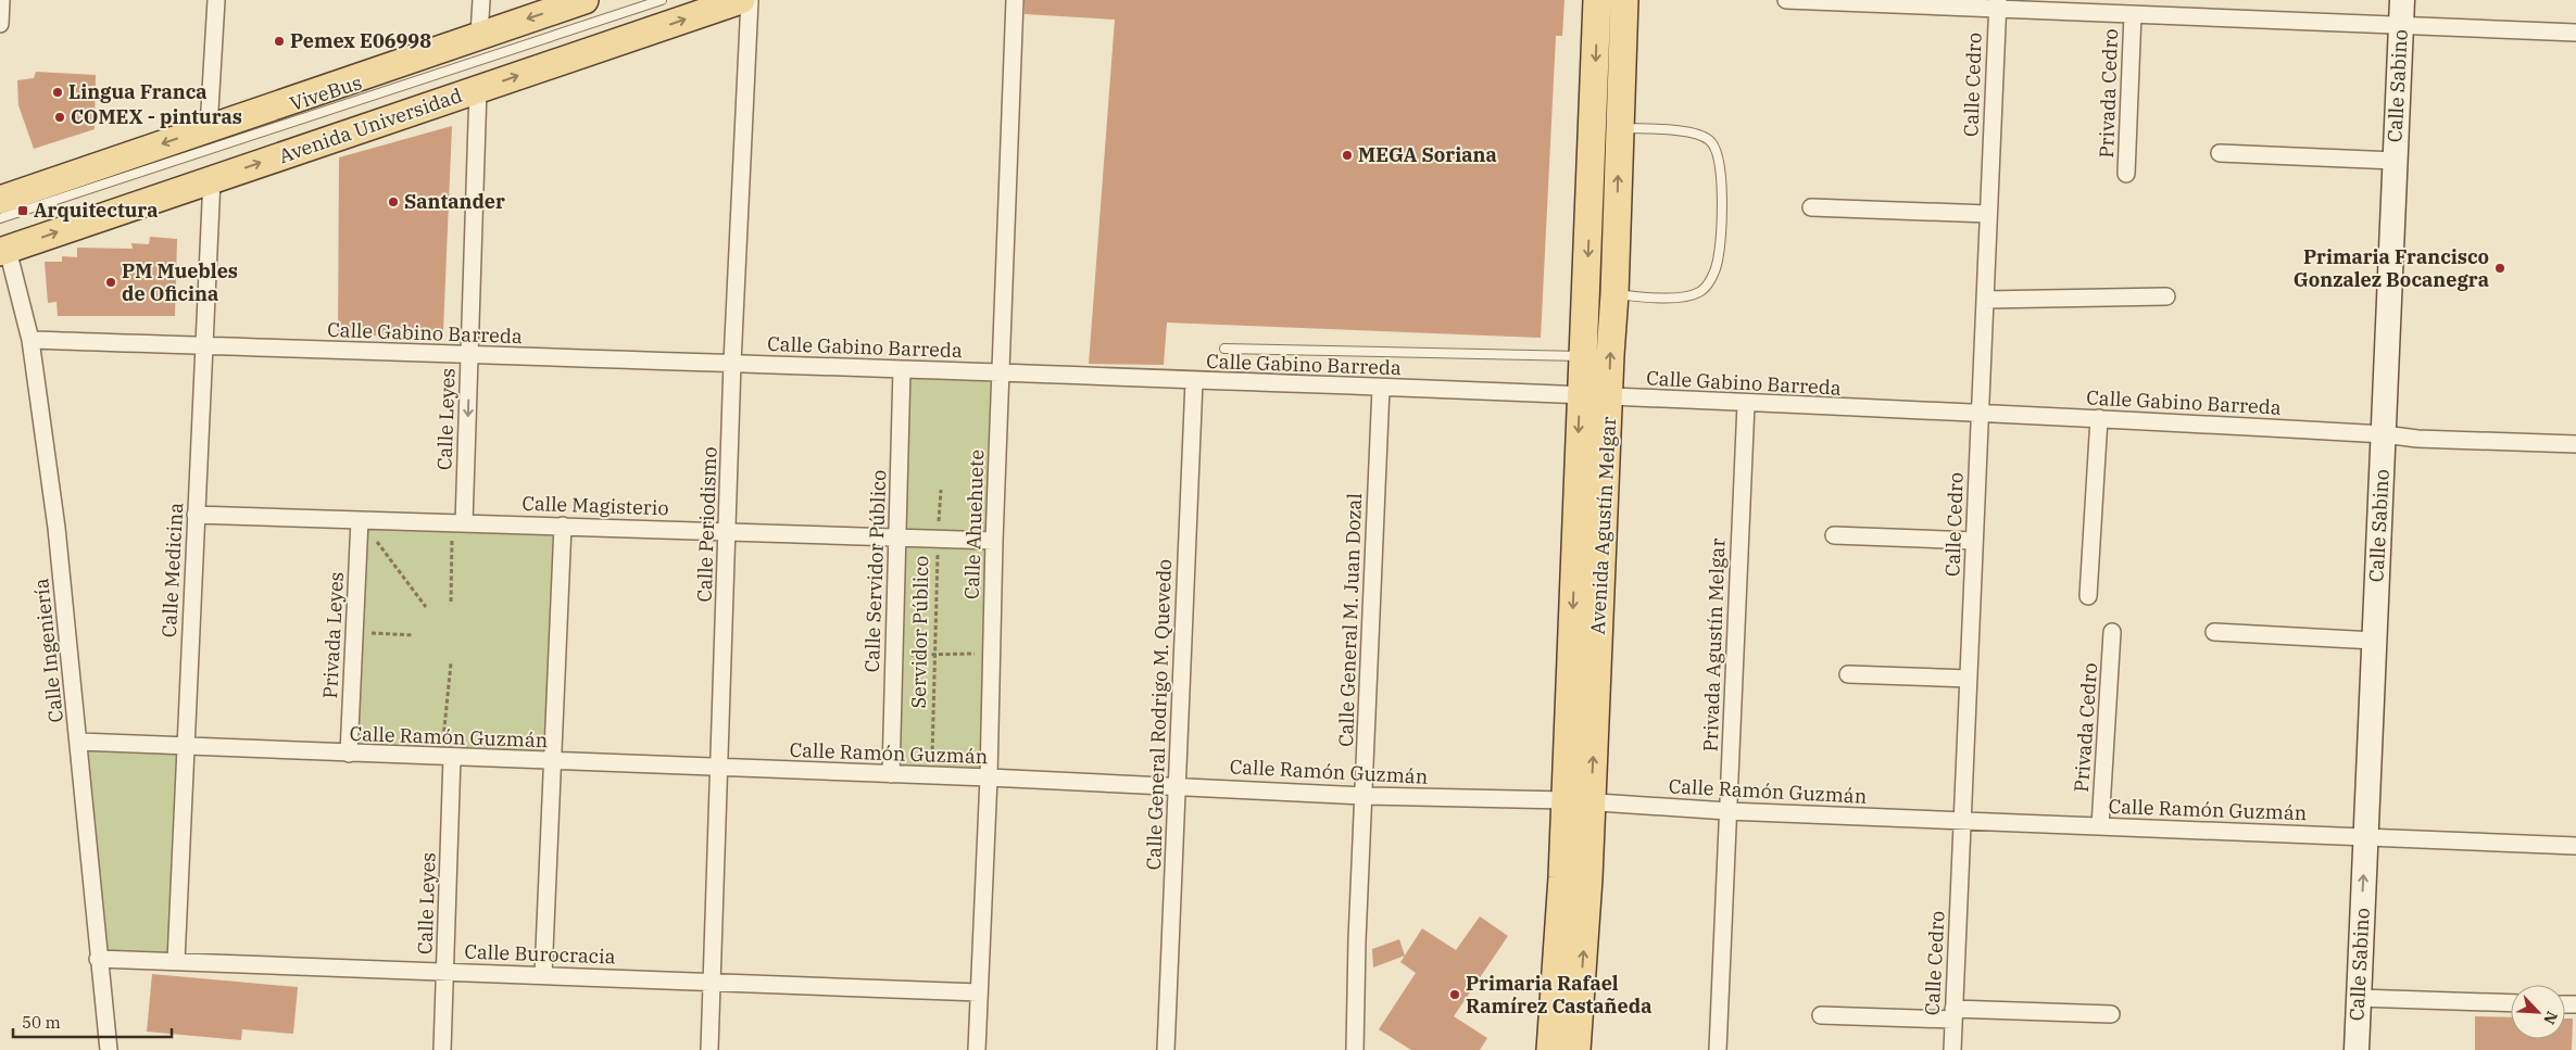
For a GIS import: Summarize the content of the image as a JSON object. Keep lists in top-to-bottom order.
{
  "streets": {
    "main road": ["Avenida Universidad", "Avenida Agustín Melgar"],
    "street": [
      "Calle Cedro",
      "Calle Sabino",
      "Privada Cedro",
      "Calle Gabino Barreda",
      "Calle Leyes",
      "Calle Magisterio",
      "Calle Periodismo",
      "Calle Ahuehuete",
      "Calle Medicina",
      "Calle Servidor Público",
      "Calle General M. Juan Dozal",
      "Privada Leyes",
      "Privada Agustín Melgar",
      "Calle Ingeniería",
      "Calle General Rodrigo M. Quevedo",
      "Calle Ramón Guzmán",
      "Calle Burocracia"
    ],
    "lane": ["ViveBus"],
    "path": ["Servidor Público"]
  },
  "crossings": [
    ["Calle Cedro", "Calle Gabino Barreda"],
    ["Calle Cedro", "Calle Ramón Guzmán"],
    ["Calle Sabino", "Calle Gabino Barreda"],
    ["Calle Sabino", "Calle Ramón Guzmán"],
    ["Privada Cedro", "Calle Ramón Guzmán"],
    ["Avenida Universidad", "Calle Leyes"],
    ["Avenida Universidad", "Calle Medicina"],
    ["Avenida Universidad", "Calle Ingeniería"],
    ["Calle Gabino Barreda", "Calle Leyes"],
    ["Calle Gabino Barreda", "Calle Periodismo"],
    ["Calle Gabino Barreda", "Calle Ahuehuete"],
    ["Calle Gabino Barreda", "Avenida Agustín Melgar"],
    ["Calle Gabino Barreda", "Calle Medicina"],
    ["Calle Gabino Barreda", "Calle Servidor Público"],
    ["Calle Gabino Barreda", "Calle General M. Juan Dozal"],
    ["Calle Gabino Barreda", "Privada Agustín Melgar"],
    ["Calle Gabino Barreda", "Calle Ingeniería"],
    ["Calle Gabino Barreda", "Calle General Rodrigo M. Quevedo"],
    ["Calle Leyes", "Calle Magisterio"],
    ["Calle Leyes", "Calle Ramón Guzmán"],
    ["Calle Leyes", "Calle Burocracia"],
    ["Calle Magisterio", "Calle Periodismo"],
    ["Calle Magisterio", "Calle Ahuehuete"],
    ["Calle Magisterio", "Calle Medicina"],
    ["Calle Magisterio", "Calle Servidor Público"],
    ["Calle Magisterio", "Servidor Público"],
    ["Calle Magisterio", "Privada Leyes"],
    ["Calle Periodismo", "Calle Ramón Guzmán"],
    ["Calle Periodismo", "Calle Burocracia"],
    ["Calle Ahuehuete", "Calle Ramón Guzmán"],
    ["Calle Ahuehuete", "Calle Burocracia"],
    ["Avenida Agustín Melgar", "Calle Ramón Guzmán"],
    ["Calle Medicina", "Calle Ramón Guzmán"],
    ["Calle Medicina", "Calle Burocracia"],
    ["Calle Servidor Público", "Calle Ramón Guzmán"],
    ["Calle General M. Juan Dozal", "Calle Ramón Guzmán"],
    ["Servidor Público", "Calle Ramón Guzmán"],
    ["Privada Leyes", "Calle Ramón Guzmán"],
    ["Privada Agustín Melgar", "Calle Ramón Guzmán"],
    ["Calle Ingeniería", "Calle Ramón Guzmán"],
    ["Calle Ingeniería", "Calle Burocracia"],
    ["Calle General Rodrigo M. Quevedo", "Calle Ramón Guzmán"]
  ],
  "places": {
    "other": [
      "Pemex E06998",
      "Lingua Franca",
      "COMEX - pinturas",
      "MEGA Soriana",
      "Santander",
      "Primaria Francisco Gonzalez Bocanegra",
      "PM Muebles de Oficina",
      "Primaria Rafael Ramírez Castañeda"
    ],
    "transit": ["Arquitectura"]
  },
  "scale_bar": "50 m",
  "north": "bottom right"
}
